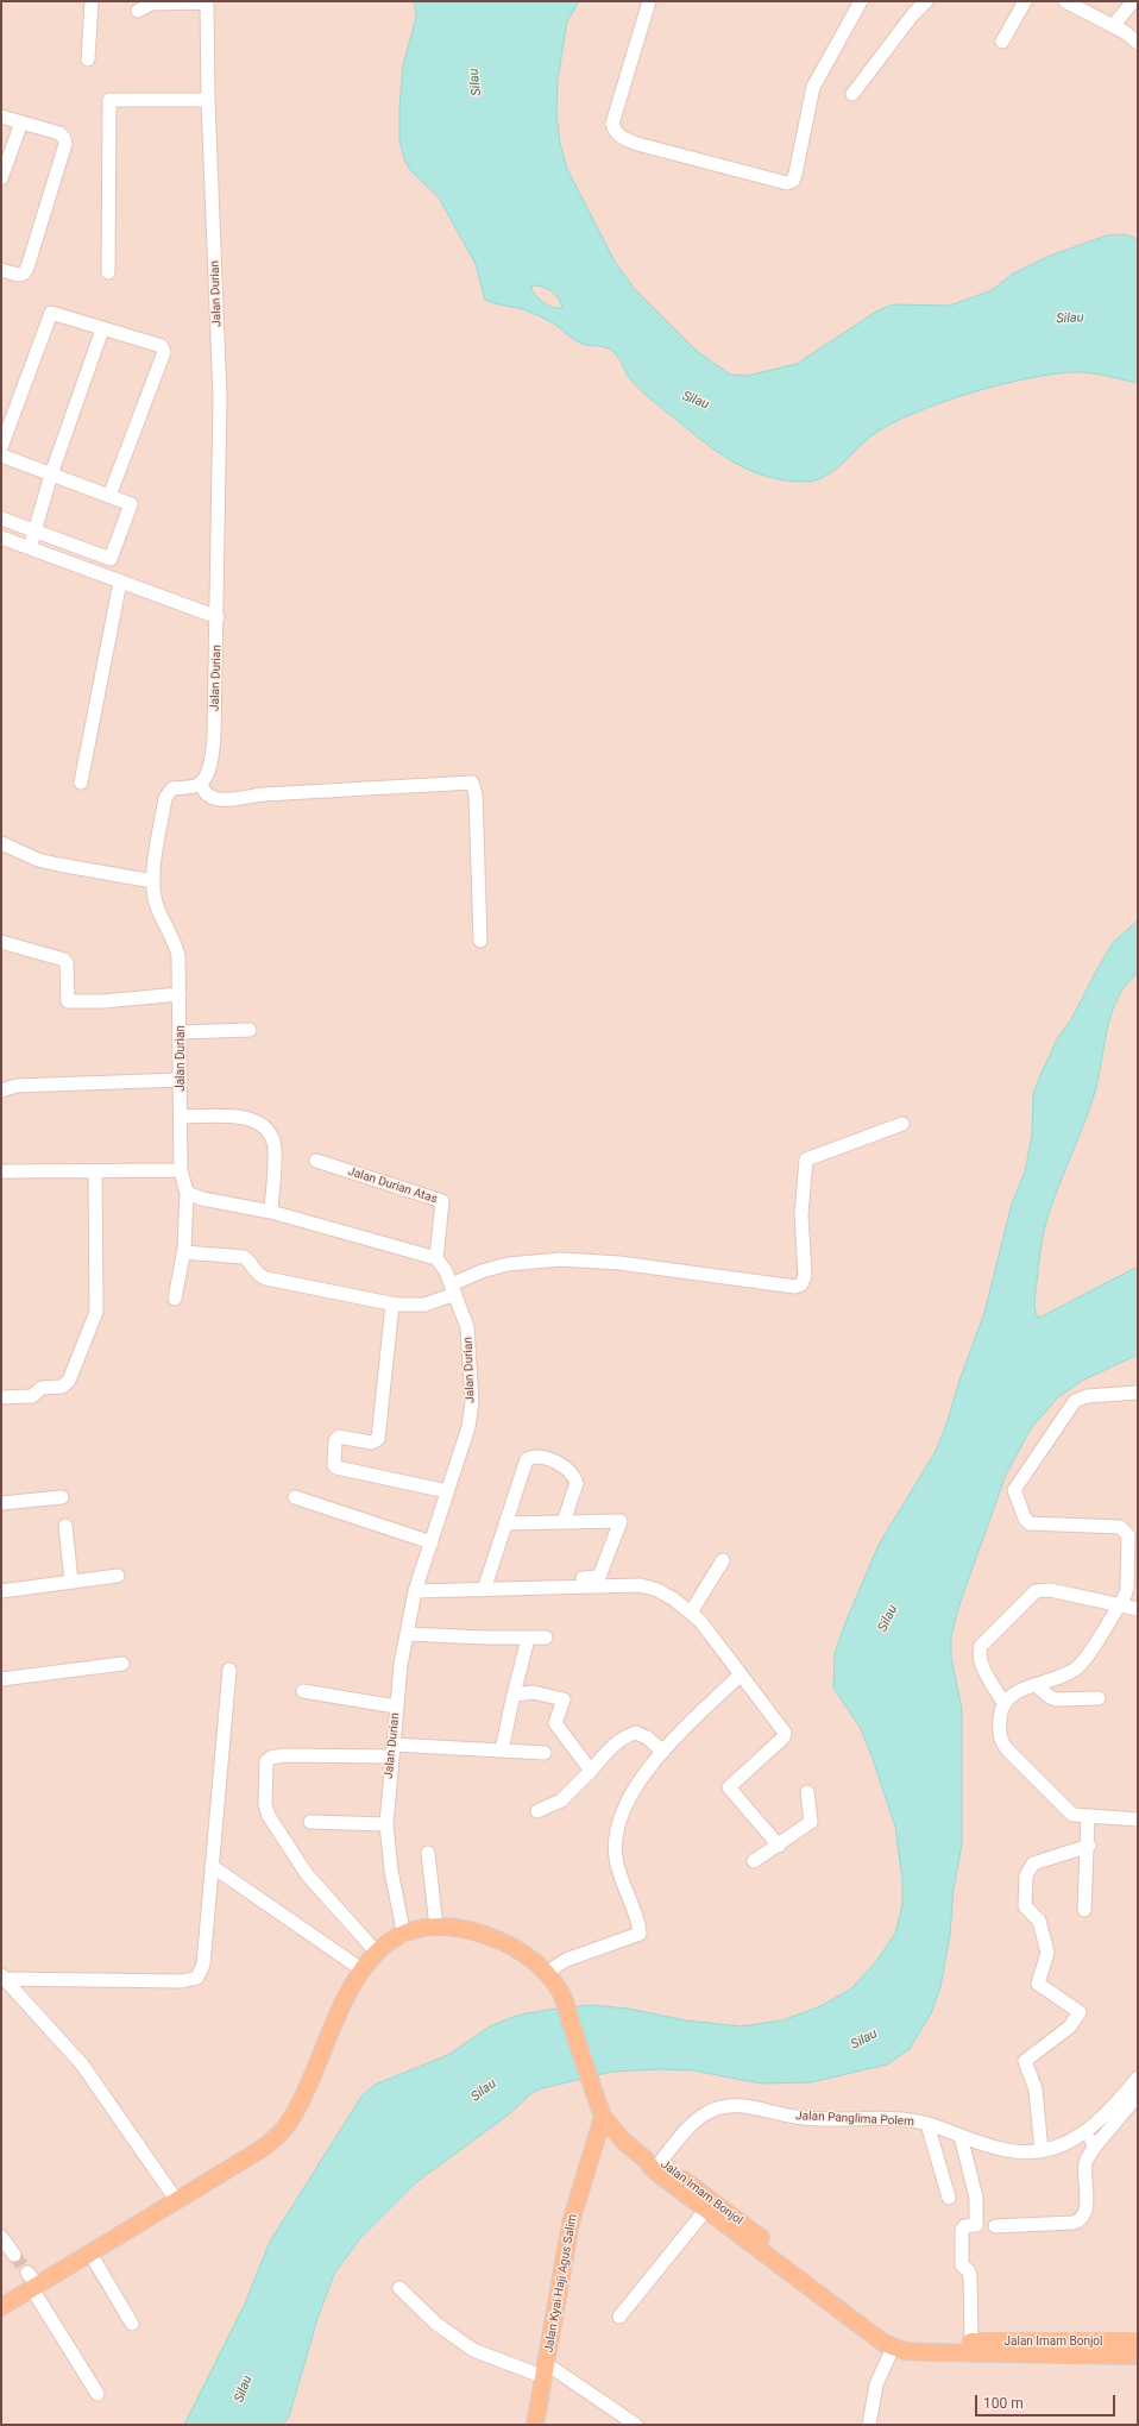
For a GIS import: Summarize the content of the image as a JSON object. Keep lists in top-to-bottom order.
{
  "streets": {
    "main road": ["Jalan Imam Bonjol", "Jalan Kyai Haji Agus Salim"],
    "street": ["Jalan Durian", "Jalan Durian Atas", "Jalan Panglima Polem"]
  },
  "crossings": [
    ["Jalan Durian", "Jalan Durian Atas"],
    ["Jalan Panglima Polem", "Jalan Imam Bonjol"],
    ["Jalan Imam Bonjol", "Jalan Kyai Haji Agus Salim"]
  ],
  "water": ["Silau"],
  "scale_bar": "100 m"
}
